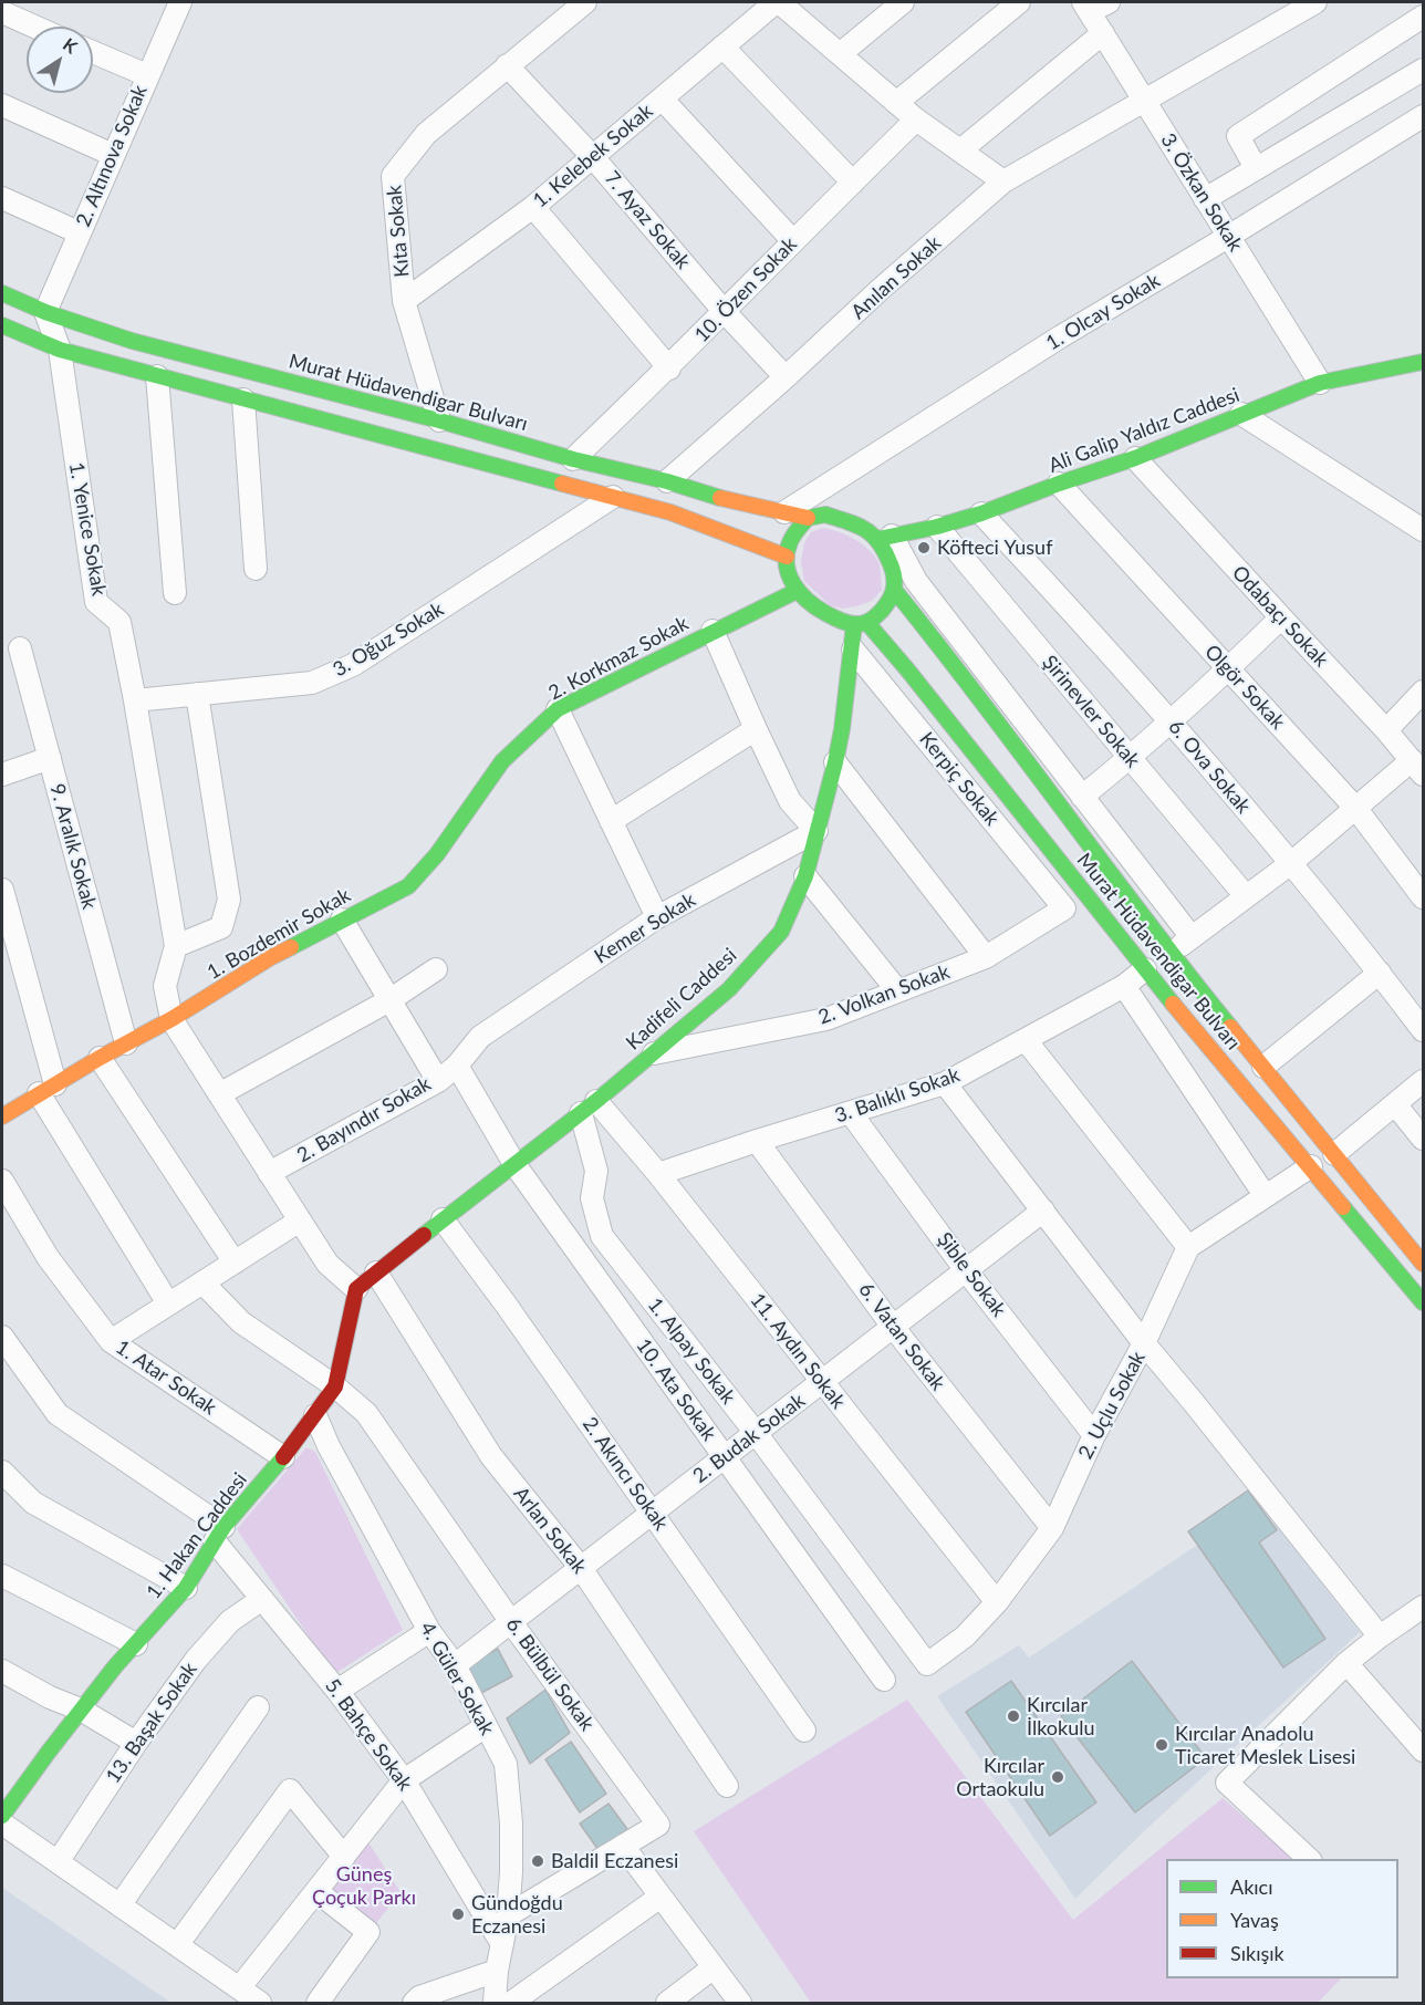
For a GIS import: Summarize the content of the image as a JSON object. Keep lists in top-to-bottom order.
{
  "streets": {
    "main road": [
      "Murat Hüdavendigar Bulvarı",
      "Ali Galip Yaldız Caddesi",
      "2. Korkmaz Sokak",
      "1. Bozdemir Sokak",
      "Kadifeli Caddesi",
      "1. Hakan Caddesi"
    ],
    "street": [
      "2. Altınova Sokak",
      "1. Kelebek Sokak",
      "3. Özkan Sokak",
      "7. Ayaz Sokak",
      "Kıta Sokak",
      "Anılan Sokak",
      "10. Özen Sokak",
      "1. Olcay Sokak",
      "1. Yenice Sokak",
      "Odabaçı Sokak",
      "3. Oğuz Sokak",
      "Olgör Sokak",
      "Şirinevler Sokak",
      "6. Ova Sokak",
      "Kerpiç Sokak",
      "9. Aralık Sokak",
      "Kemer Sokak",
      "2. Volkan Sokak",
      "3. Balıklı Sokak",
      "2. Bayındır Sokak",
      "Şible Sokak",
      "6. Vatan Sokak",
      "1. Alpay Sokak",
      "11. Aydın Sokak",
      "1. Atar Sokak",
      "10. Ata Sokak",
      "2. Uçlu Sokak",
      "2. Budak Sokak",
      "2. Akıncı Sokak",
      "Arlan Sokak",
      "6. Bülbül Sokak",
      "4. Güler Sokak",
      "13. Başak Sokak",
      "5. Bahçe Sokak"
    ]
  },
  "crossings": [
    ["2. Altınova Sokak", "Murat Hüdavendigar Bulvarı"],
    ["2. Altınova Sokak", "1. Yenice Sokak"],
    ["1. Kelebek Sokak", "7. Ayaz Sokak"],
    ["1. Kelebek Sokak", "Kıta Sokak"],
    ["3. Özkan Sokak", "Anılan Sokak"],
    ["3. Özkan Sokak", "1. Olcay Sokak"],
    ["3. Özkan Sokak", "Ali Galip Yaldız Caddesi"],
    ["7. Ayaz Sokak", "Kıta Sokak"],
    ["7. Ayaz Sokak", "Anılan Sokak"],
    ["7. Ayaz Sokak", "10. Özen Sokak"],
    ["Kıta Sokak", "Murat Hüdavendigar Bulvarı"],
    ["Anılan Sokak", "Murat Hüdavendigar Bulvarı"],
    ["10. Özen Sokak", "Murat Hüdavendigar Bulvarı"],
    ["1. Olcay Sokak", "Murat Hüdavendigar Bulvarı"],
    ["Murat Hüdavendigar Bulvarı", "Ali Galip Yaldız Caddesi"],
    ["Murat Hüdavendigar Bulvarı", "1. Yenice Sokak"],
    ["Murat Hüdavendigar Bulvarı", "2. Korkmaz Sokak"],
    ["Murat Hüdavendigar Bulvarı", "Kadifeli Caddesi"],
    ["Murat Hüdavendigar Bulvarı", "3. Balıklı Sokak"],
    ["Ali Galip Yaldız Caddesi", "Odabaçı Sokak"],
    ["Ali Galip Yaldız Caddesi", "2. Korkmaz Sokak"],
    ["Ali Galip Yaldız Caddesi", "Olgör Sokak"],
    ["Ali Galip Yaldız Caddesi", "Şirinevler Sokak"],
    ["Ali Galip Yaldız Caddesi", "6. Ova Sokak"],
    ["Ali Galip Yaldız Caddesi", "Kadifeli Caddesi"],
    ["1. Yenice Sokak", "3. Oğuz Sokak"],
    ["2. Korkmaz Sokak", "1. Bozdemir Sokak"],
    ["2. Korkmaz Sokak", "Kadifeli Caddesi"],
    ["Kerpiç Sokak", "2. Volkan Sokak"],
    ["Kerpiç Sokak", "Kadifeli Caddesi"],
    ["9. Aralık Sokak", "1. Bozdemir Sokak"],
    ["Kemer Sokak", "Kadifeli Caddesi"],
    ["Kemer Sokak", "2. Bayındır Sokak"],
    ["Kemer Sokak", "10. Ata Sokak"],
    ["1. Bozdemir Sokak", "2. Bayındır Sokak"],
    ["2. Volkan Sokak", "Kadifeli Caddesi"],
    ["Kadifeli Caddesi", "1. Alpay Sokak"],
    ["Kadifeli Caddesi", "11. Aydın Sokak"],
    ["Kadifeli Caddesi", "10. Ata Sokak"],
    ["Kadifeli Caddesi", "2. Akıncı Sokak"],
    ["Kadifeli Caddesi", "Arlan Sokak"],
    ["Kadifeli Caddesi", "1. Hakan Caddesi"],
    ["3. Balıklı Sokak", "Şible Sokak"],
    ["3. Balıklı Sokak", "6. Vatan Sokak"],
    ["3. Balıklı Sokak", "11. Aydın Sokak"],
    ["Şible Sokak", "2. Uçlu Sokak"],
    ["Şible Sokak", "2. Budak Sokak"],
    ["6. Vatan Sokak", "2. Uçlu Sokak"],
    ["6. Vatan Sokak", "2. Budak Sokak"],
    ["1. Alpay Sokak", "11. Aydın Sokak"],
    ["1. Alpay Sokak", "2. Uçlu Sokak"],
    ["1. Alpay Sokak", "2. Budak Sokak"],
    ["11. Aydın Sokak", "2. Uçlu Sokak"],
    ["11. Aydın Sokak", "2. Budak Sokak"],
    ["1. Atar Sokak", "1. Hakan Caddesi"],
    ["10. Ata Sokak", "2. Budak Sokak"],
    ["2. Budak Sokak", "2. Akıncı Sokak"],
    ["2. Budak Sokak", "Arlan Sokak"],
    ["2. Budak Sokak", "6. Bülbül Sokak"],
    ["2. Budak Sokak", "4. Güler Sokak"],
    ["1. Hakan Caddesi", "6. Bülbül Sokak"],
    ["1. Hakan Caddesi", "4. Güler Sokak"],
    ["1. Hakan Caddesi", "5. Bahçe Sokak"],
    ["6. Bülbül Sokak", "4. Güler Sokak"],
    ["4. Güler Sokak", "5. Bahçe Sokak"],
    ["13. Başak Sokak", "5. Bahçe Sokak"]
  ],
  "parks": ["Güneş Çoçuk Parkı"],
  "places": [
    "Köfteci Yusuf",
    "Kırcılar İlkokulu",
    "Kırcılar Anadolu Ticaret Meslek Lisesi",
    "Kırcılar Ortaokulu",
    "Baldil Eczanesi",
    "Gündoğdu Eczanesi"
  ],
  "legend": ["Akıcı", "Yavaş", "Sıkışık"],
  "north": "top right"
}
